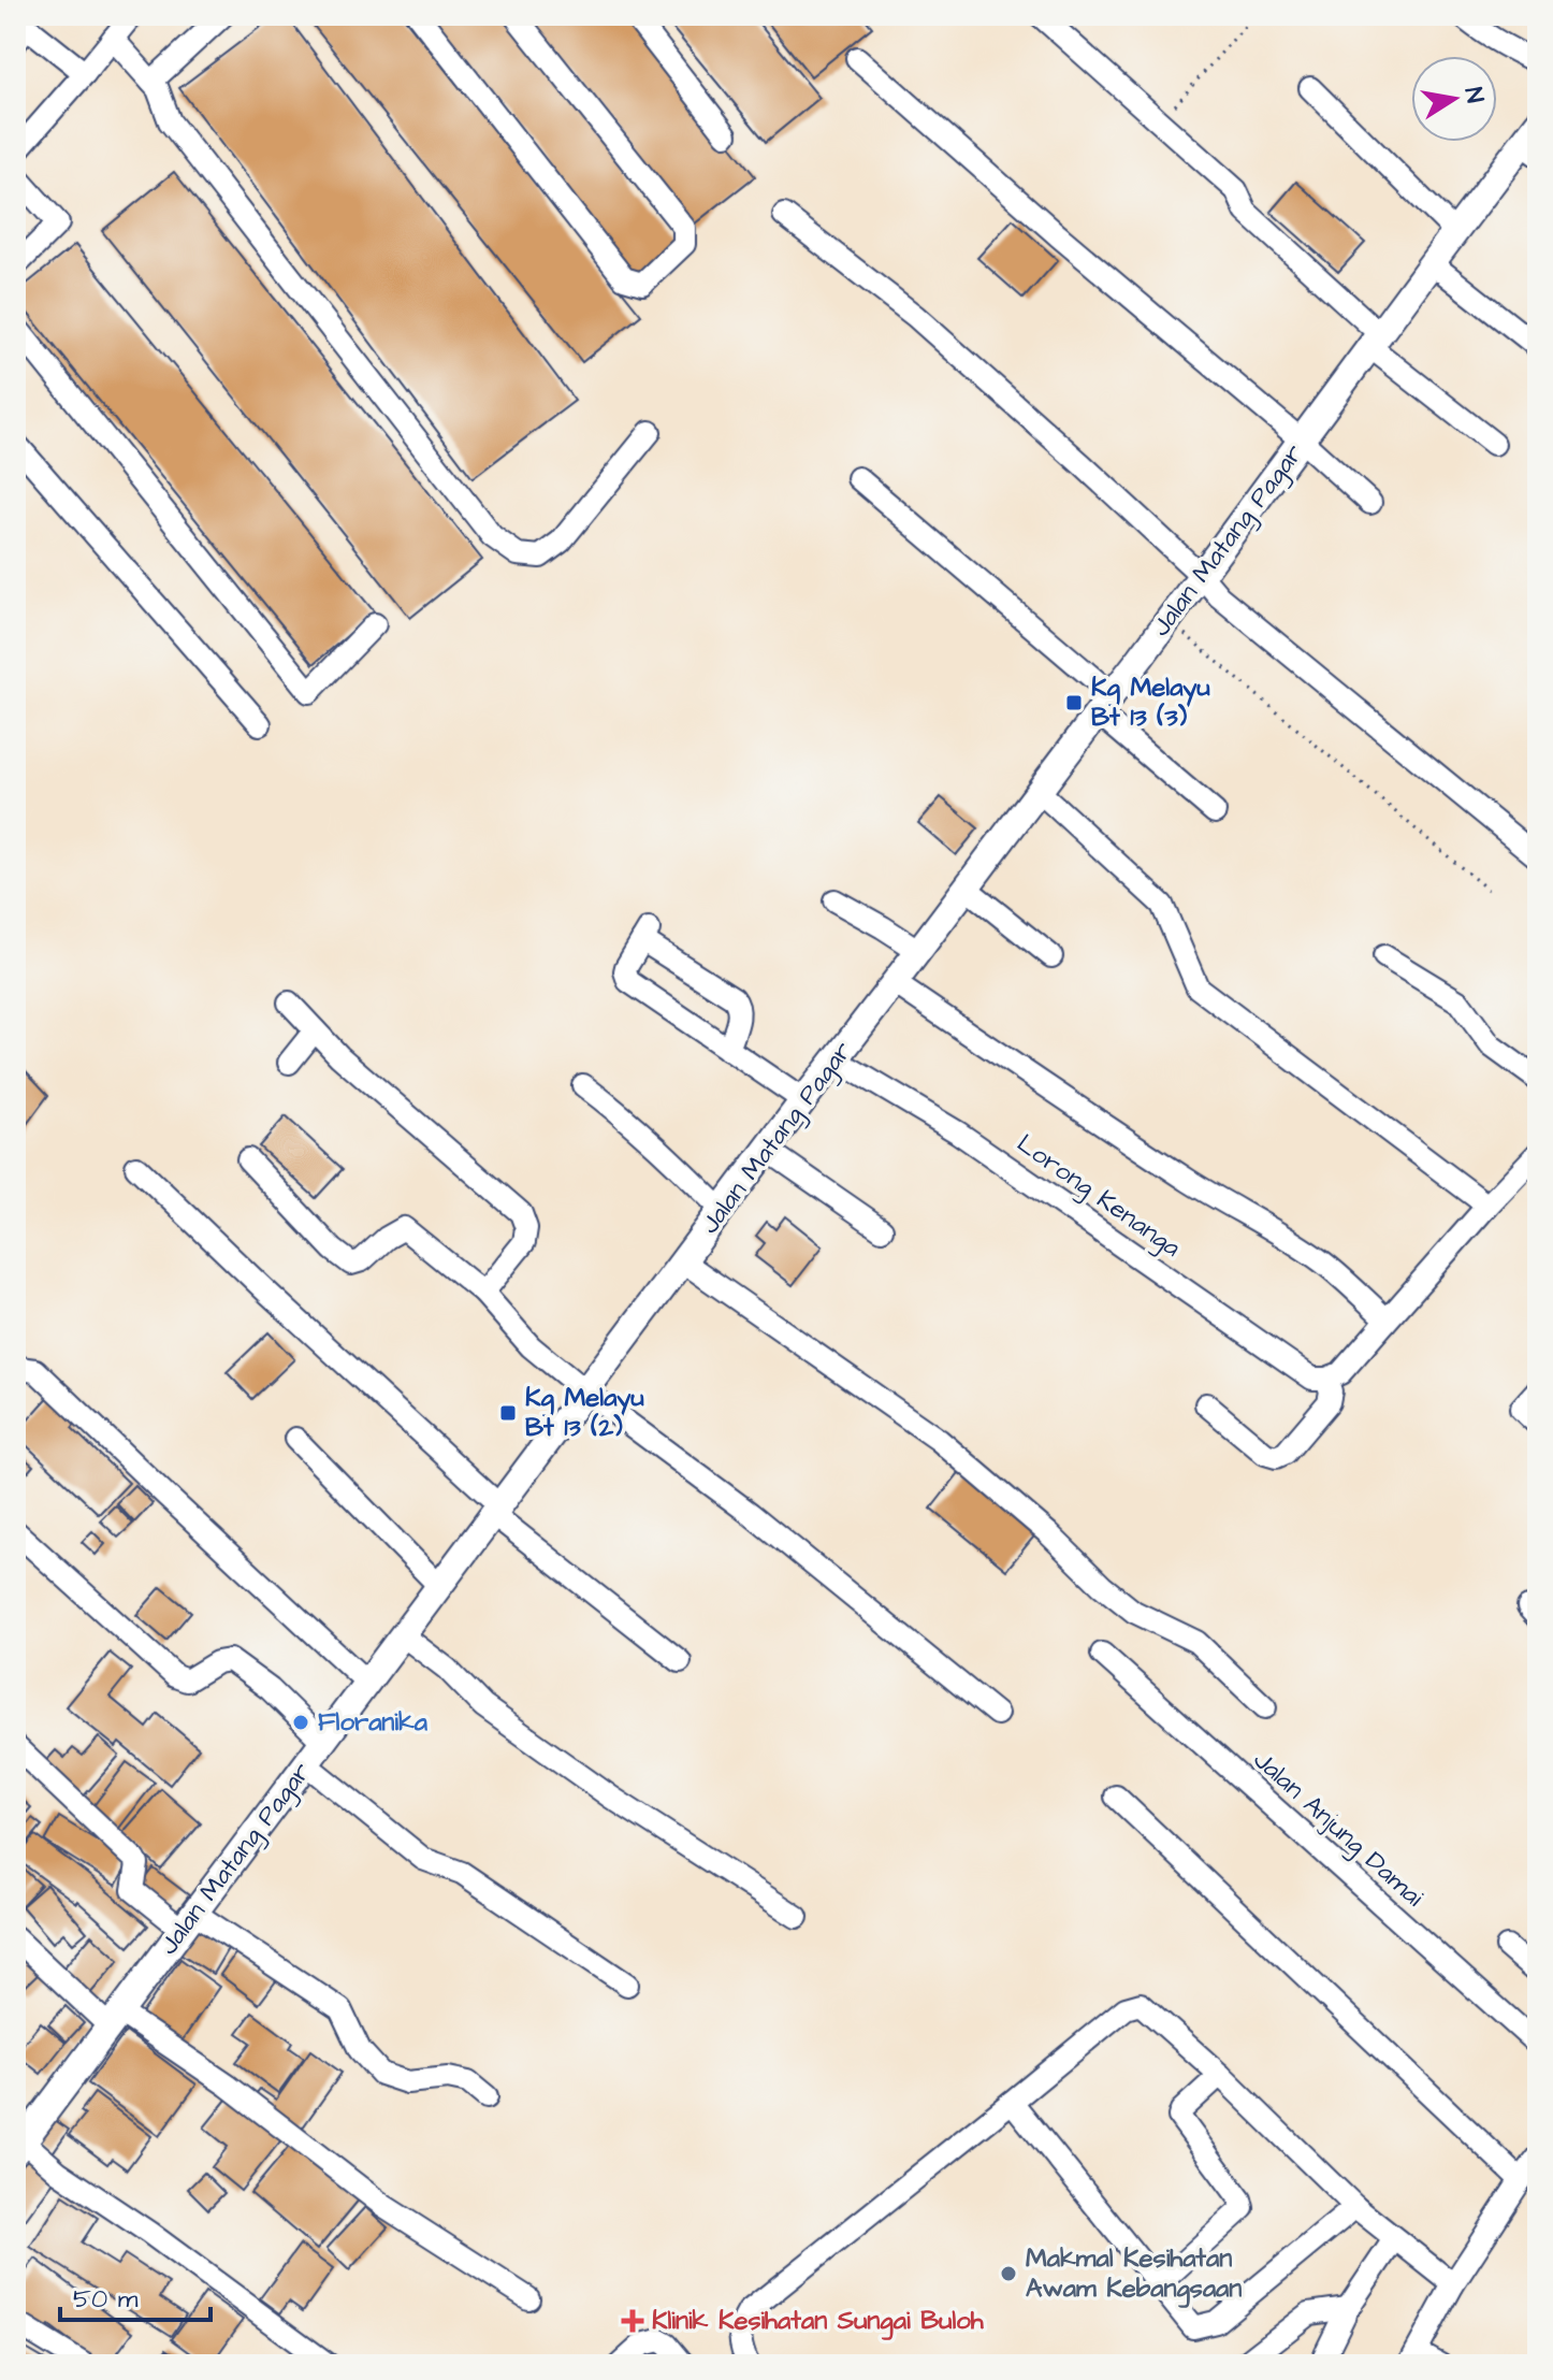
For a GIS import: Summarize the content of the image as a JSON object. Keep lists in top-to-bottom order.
{
  "streets": {
    "main road": ["Jalan Matang Pagar"],
    "street": ["Lorong Kenanga", "Jalan Anjung Damai"]
  },
  "crossings": [
    ["Jalan Matang Pagar", "Lorong Kenanga"]
  ],
  "places": {
    "transit": ["Kg Melayu Bt 13 (3)", "Kg Melayu Bt 13 (2)"],
    "other": ["Floranika", "Makmal Kesihatan Awam Kebangsaan"],
    "health": ["Klinik Kesihatan Sungai Buloh"]
  },
  "scale_bar": "50 m",
  "north": "right"
}
